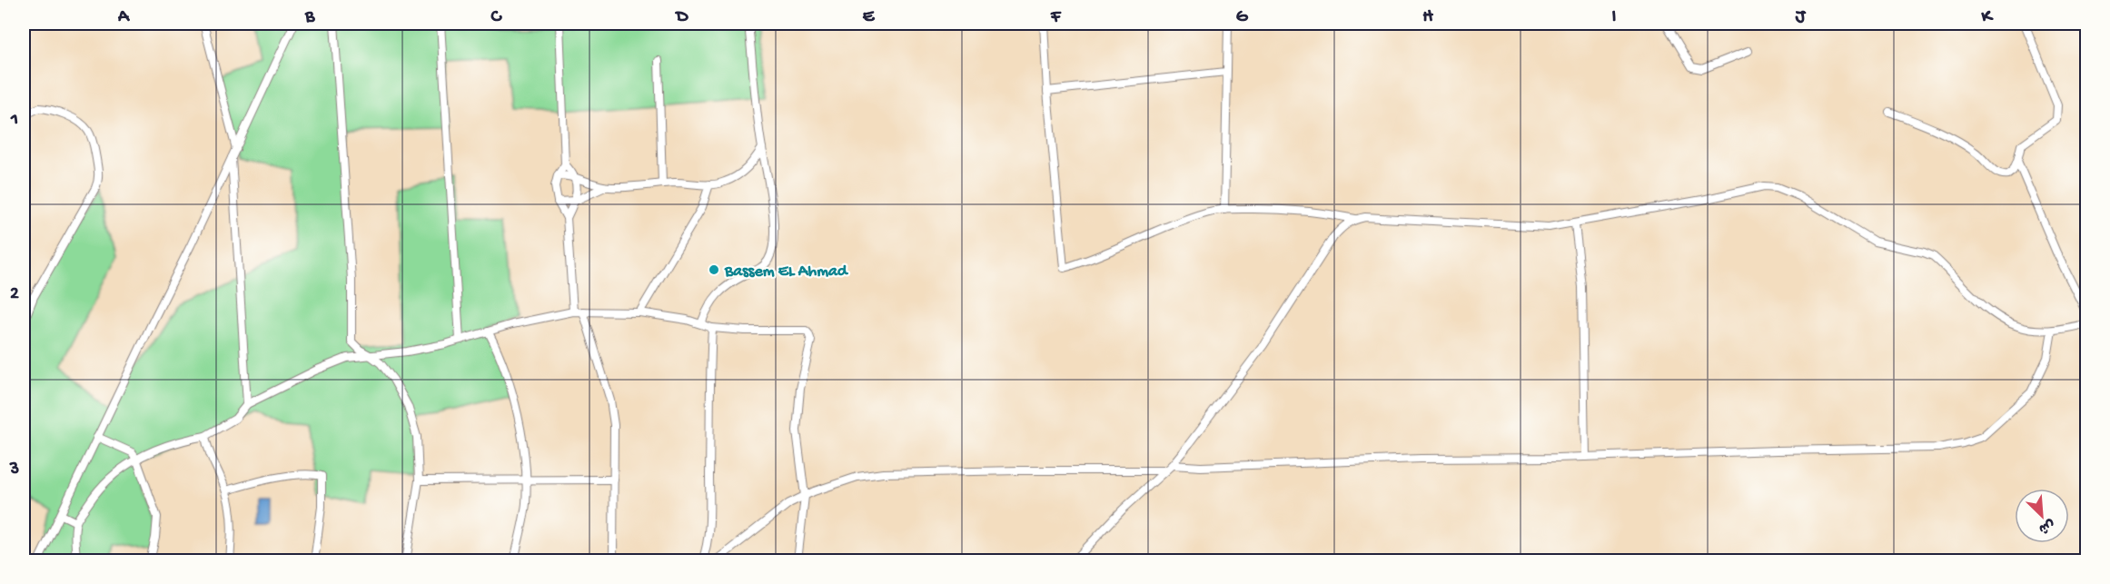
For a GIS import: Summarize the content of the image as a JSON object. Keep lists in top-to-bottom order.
{
  "places": ["Bassem EL Ahmad"],
  "north": "bottom right",
  "grid": {
    "columns": [
      "A",
      "B",
      "C",
      "D",
      "E",
      "F",
      "G",
      "H",
      "I",
      "J",
      "K"
    ],
    "rows": ["1", "2", "3"]
  }
}
